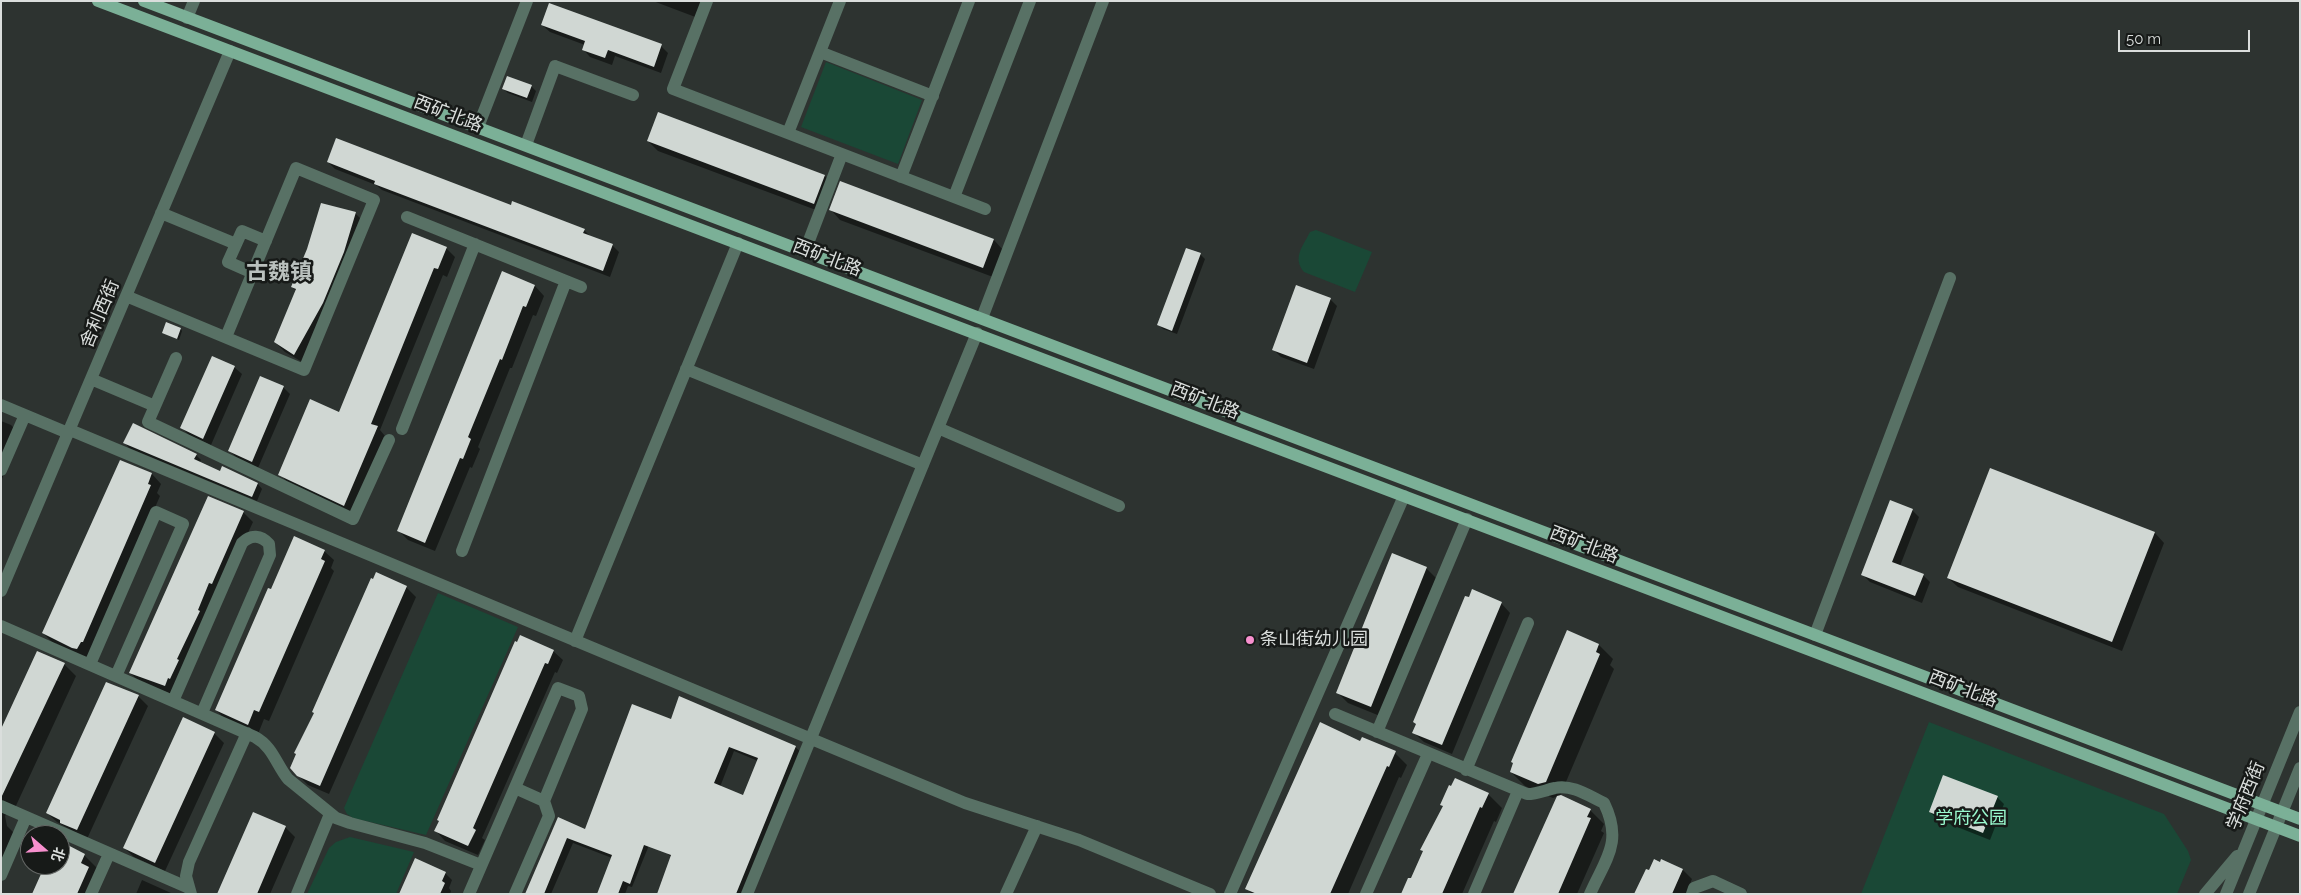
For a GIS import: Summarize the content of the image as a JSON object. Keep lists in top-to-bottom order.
{
  "streets": {
    "main road": ["西矿北路"],
    "street": ["舍利西街", "学府西街"]
  },
  "crossings": [
    ["西矿北路", "舍利西街"],
    ["西矿北路", "学府西街"]
  ],
  "districts": ["古魏镇"],
  "parks": ["学府公园"],
  "places": ["条山街幼儿园"],
  "scale_bar": "50 m",
  "north": "right"
}
